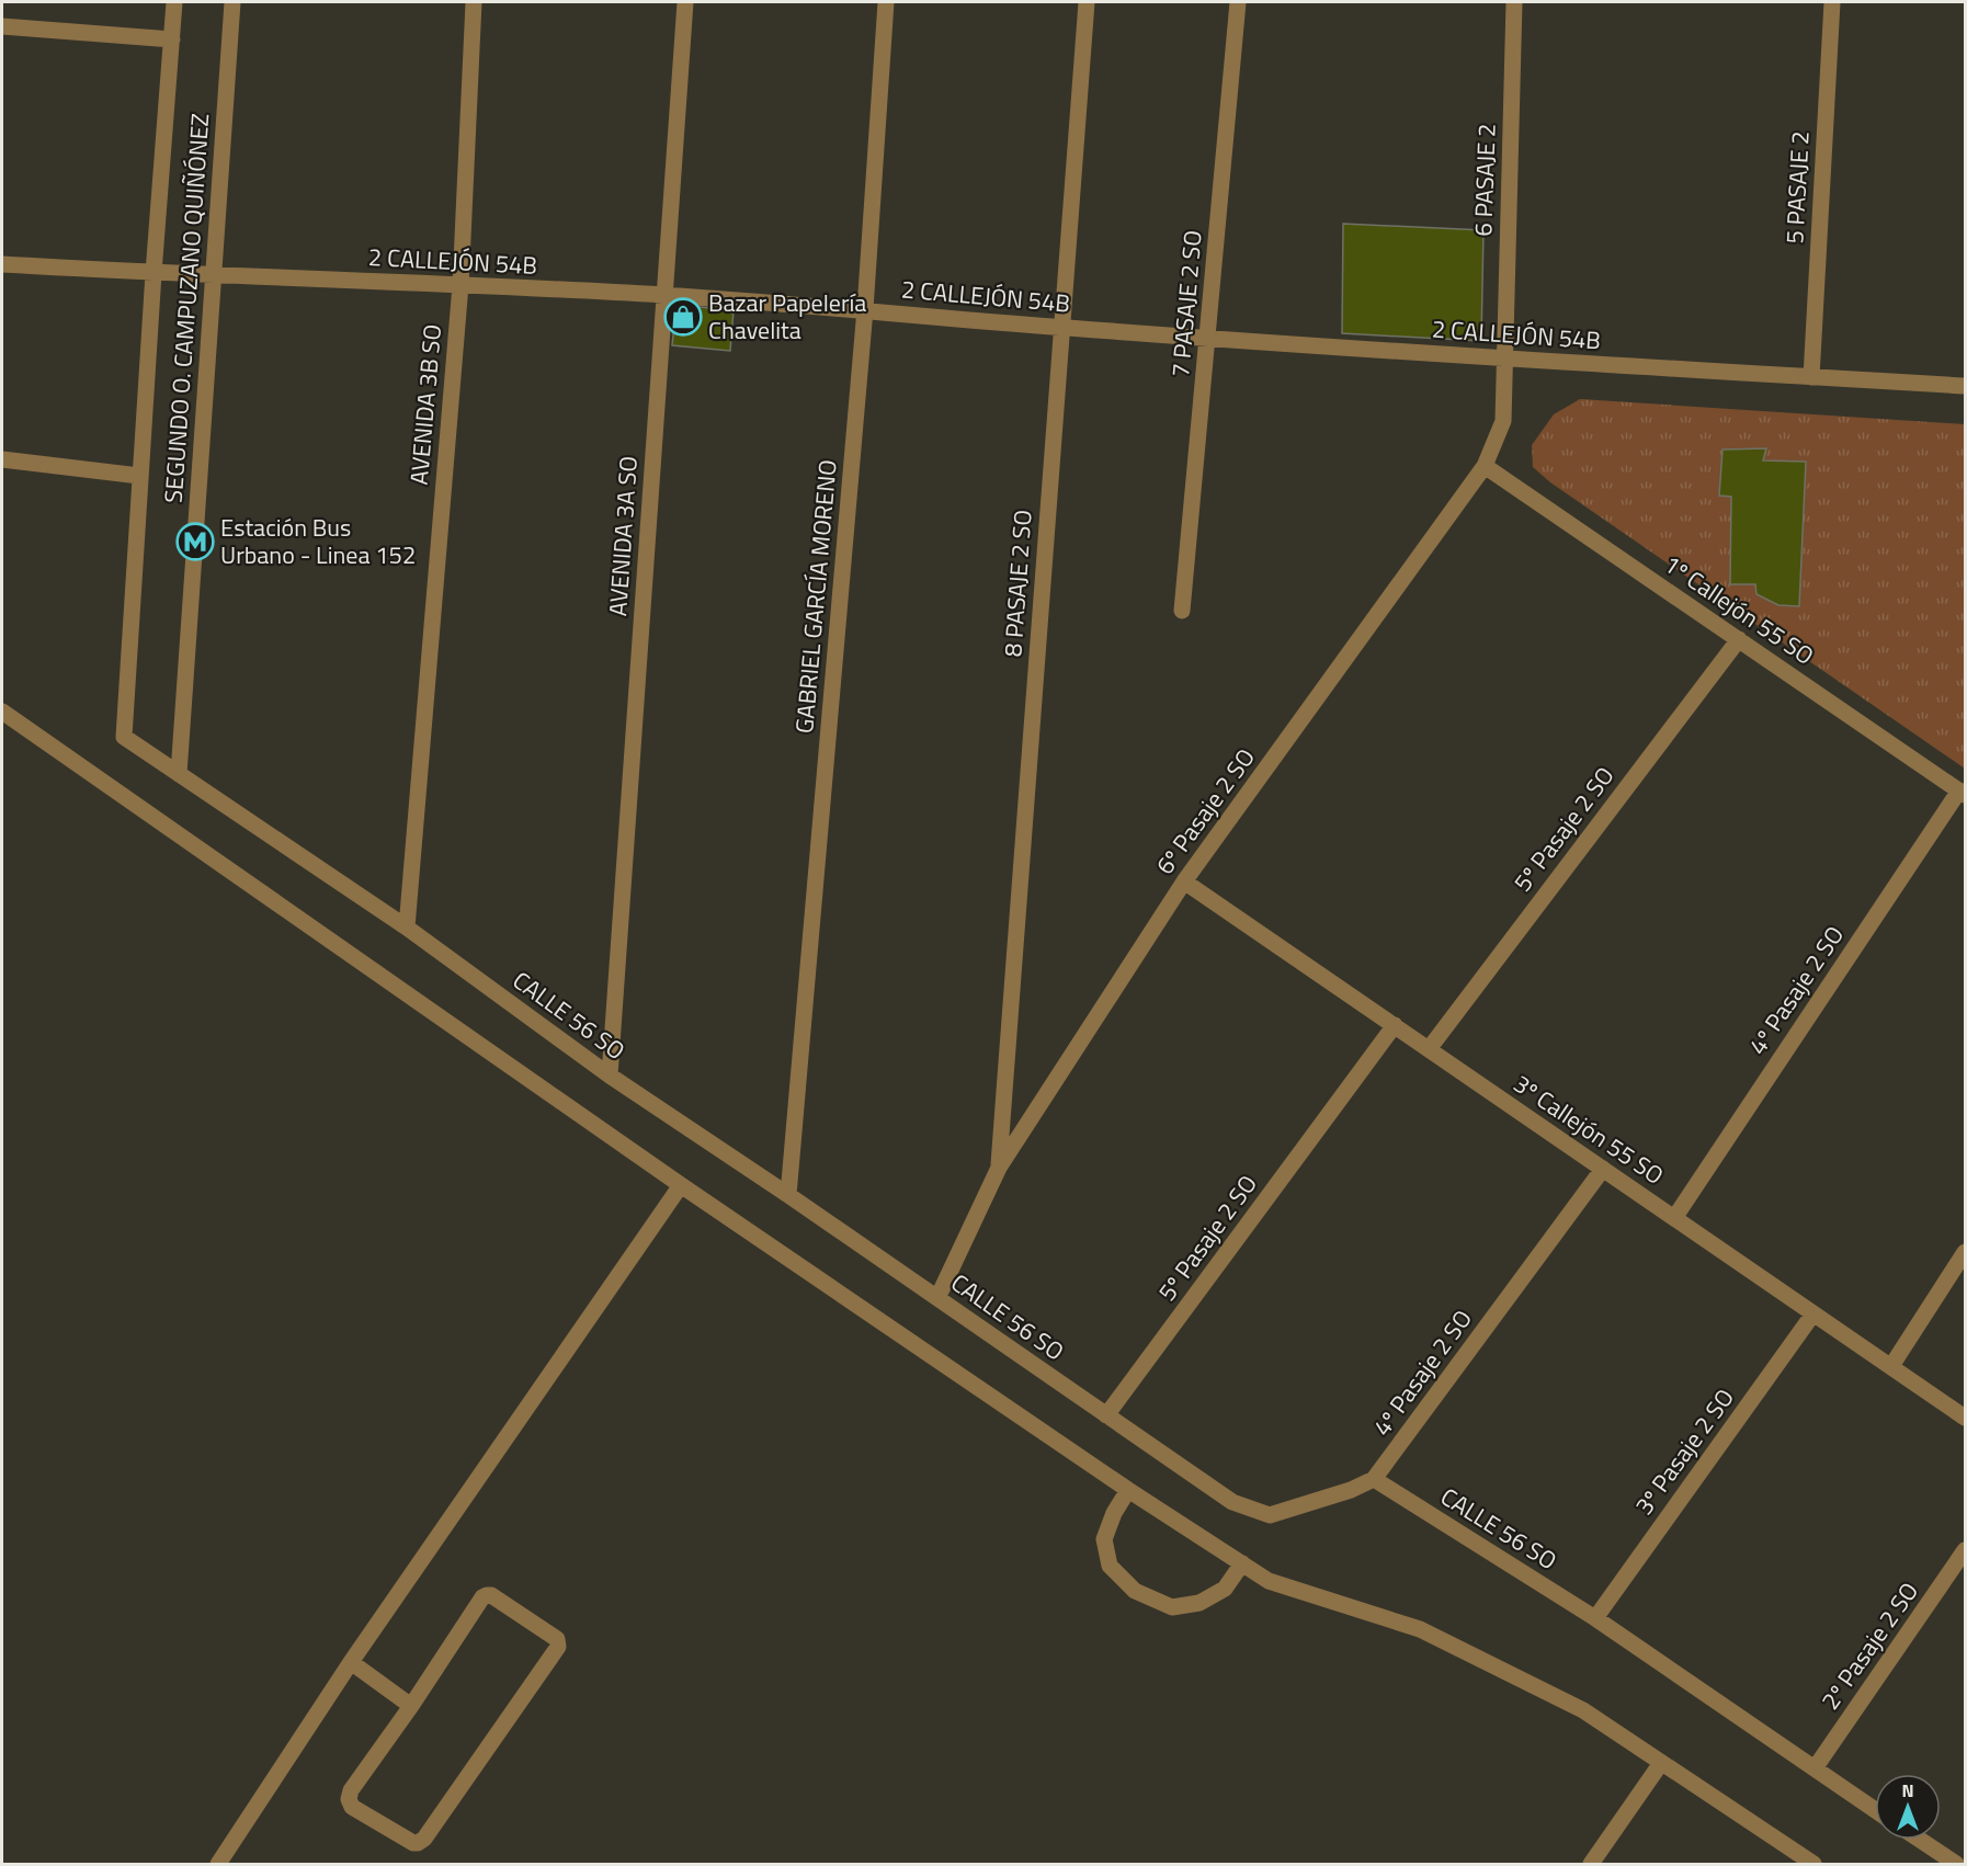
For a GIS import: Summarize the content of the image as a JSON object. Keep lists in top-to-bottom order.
{
  "streets": {
    "street": [
      "6 PASAJE 2",
      "5 PASAJE 2",
      "2 CALLEJÓN 54B",
      "7 PASAJE 2 SO",
      "SEGUNDO O. CAMPUZANO QUIÑÓNEZ",
      "AVENIDA 3B SO",
      "AVENIDA 3A SO",
      "8 PASAJE 2 SO",
      "GABRIEL GARCÍA MORENO",
      "1º Callejón 55 SO",
      "6º Pasaje 2 SO",
      "5º Pasaje 2 SO",
      "4º Pasaje 2 SO",
      "CALLE 56 SO",
      "3º Callejón 55 SO",
      "3º Pasaje 2 SO",
      "2º Pasaje 2 SO"
    ]
  },
  "crossings": [
    ["6 PASAJE 2", "2 CALLEJÓN 54B"],
    ["6 PASAJE 2", "6º Pasaje 2 SO"],
    ["5 PASAJE 2", "2 CALLEJÓN 54B"],
    ["2 CALLEJÓN 54B", "7 PASAJE 2 SO"],
    ["2 CALLEJÓN 54B", "SEGUNDO O. CAMPUZANO QUIÑÓNEZ"],
    ["2 CALLEJÓN 54B", "AVENIDA 3B SO"],
    ["2 CALLEJÓN 54B", "AVENIDA 3A SO"],
    ["2 CALLEJÓN 54B", "8 PASAJE 2 SO"],
    ["2 CALLEJÓN 54B", "GABRIEL GARCÍA MORENO"],
    ["2 CALLEJÓN 54B", "6º Pasaje 2 SO"],
    ["SEGUNDO O. CAMPUZANO QUIÑÓNEZ", "CALLE 56 SO"],
    ["AVENIDA 3B SO", "CALLE 56 SO"],
    ["AVENIDA 3A SO", "CALLE 56 SO"],
    ["8 PASAJE 2 SO", "6º Pasaje 2 SO"],
    ["GABRIEL GARCÍA MORENO", "CALLE 56 SO"],
    ["1º Callejón 55 SO", "6º Pasaje 2 SO"],
    ["1º Callejón 55 SO", "5º Pasaje 2 SO"],
    ["1º Callejón 55 SO", "4º Pasaje 2 SO"],
    ["6º Pasaje 2 SO", "CALLE 56 SO"],
    ["6º Pasaje 2 SO", "3º Callejón 55 SO"],
    ["5º Pasaje 2 SO", "CALLE 56 SO"],
    ["5º Pasaje 2 SO", "3º Callejón 55 SO"],
    ["4º Pasaje 2 SO", "CALLE 56 SO"],
    ["4º Pasaje 2 SO", "3º Callejón 55 SO"],
    ["CALLE 56 SO", "3º Pasaje 2 SO"],
    ["CALLE 56 SO", "2º Pasaje 2 SO"],
    ["3º Callejón 55 SO", "3º Pasaje 2 SO"]
  ],
  "places": {
    "shop": ["Bazar Papelería Chavelita"],
    "metro station": ["Estación Bus Urbano - Linea 152"]
  },
  "north": "top"
}
